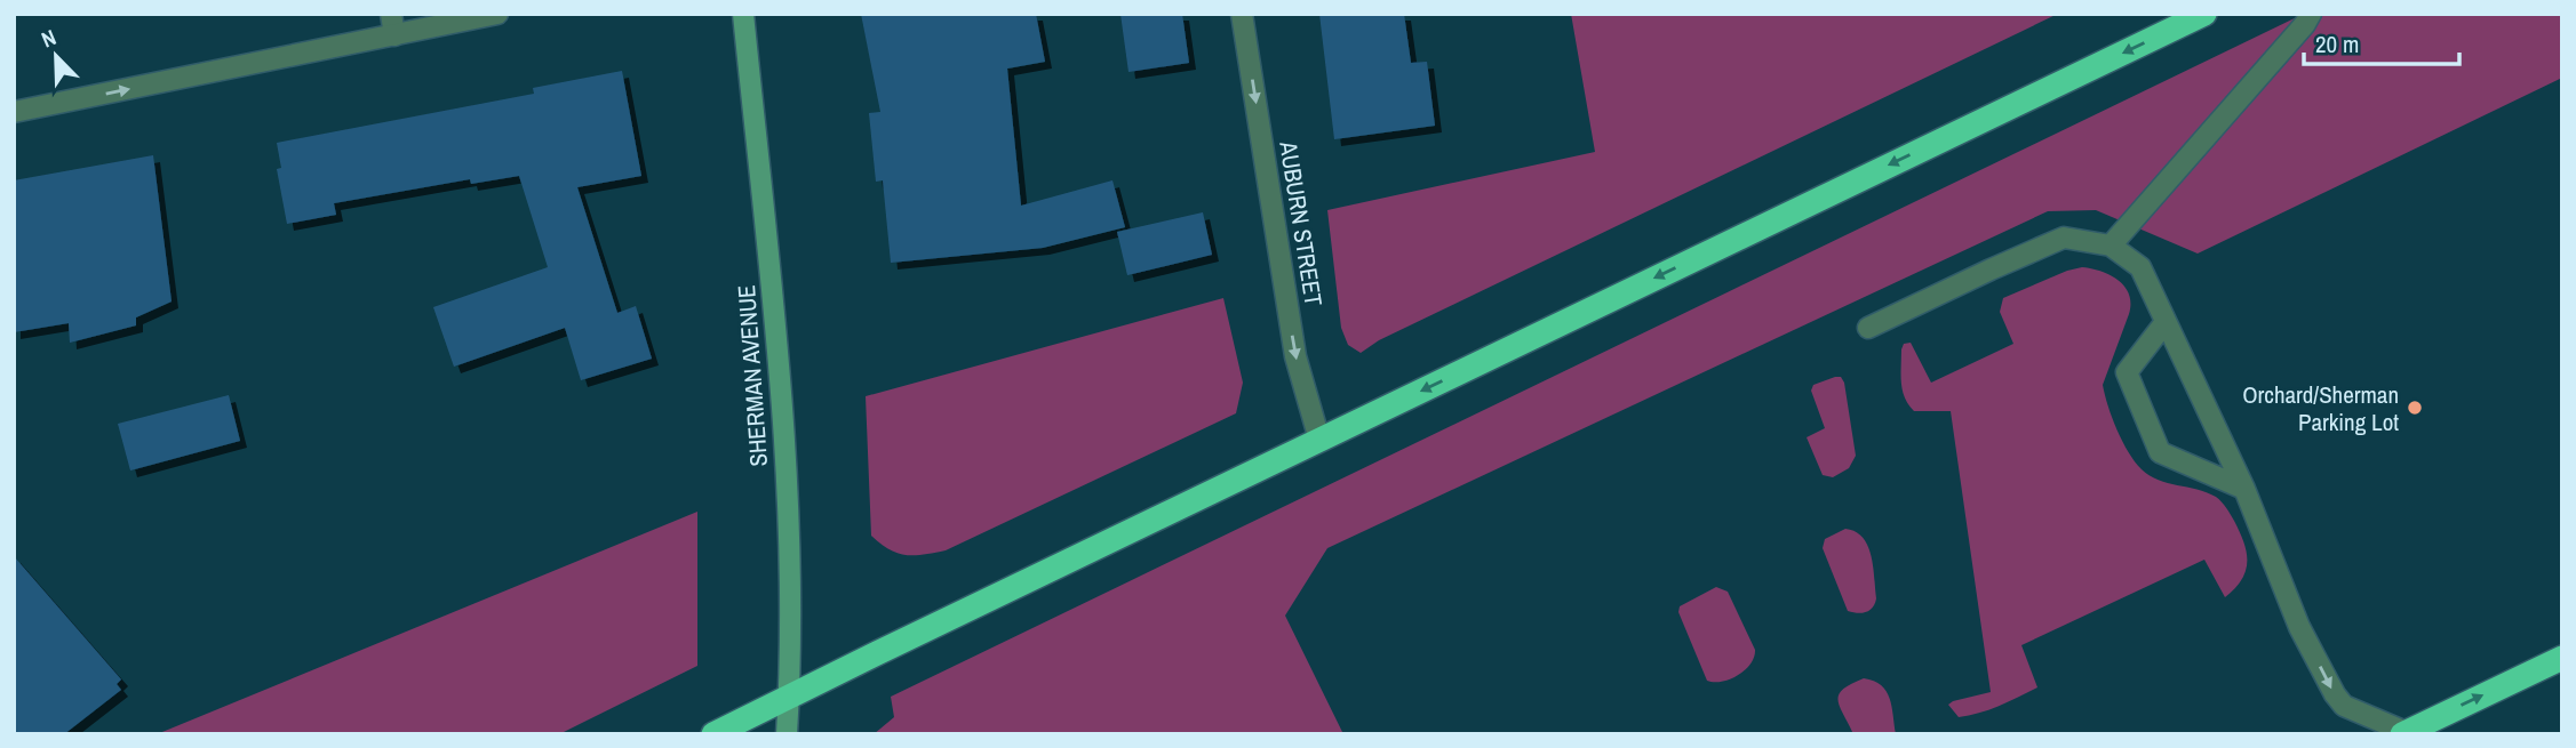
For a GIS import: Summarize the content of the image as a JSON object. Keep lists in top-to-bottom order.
{
  "streets": {
    "main road": ["SHERMAN AVENUE"],
    "street": ["AUBURN STREET"]
  },
  "one_way": ["AUBURN STREET"],
  "places": ["Orchard/Sherman Parking Lot"],
  "scale_bar": "20 m",
  "north": "top left"
}
